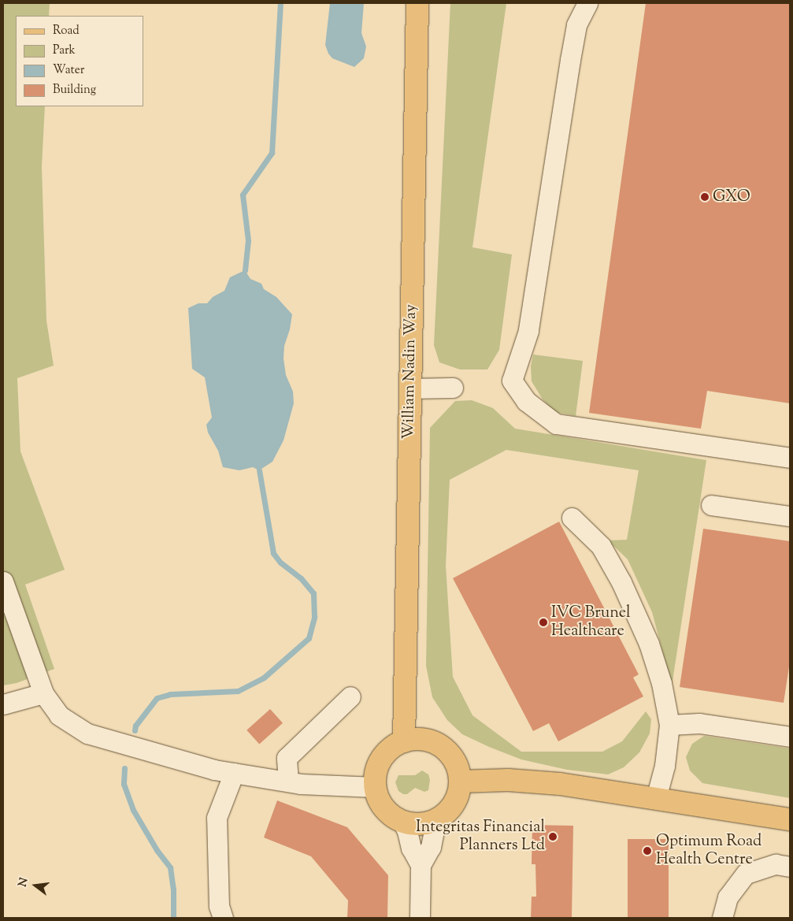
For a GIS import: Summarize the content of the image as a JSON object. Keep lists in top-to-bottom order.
{
  "streets": {
    "main road": ["William Nadin Way"]
  },
  "places": [
    "GXO",
    "IVC Brunel Healthcare",
    "Integritas Financial Planners Ltd",
    "Optimum Road Health Centre"
  ],
  "legend": [
    "Road",
    "Park",
    "Water",
    "Building"
  ],
  "north": "left"
}
